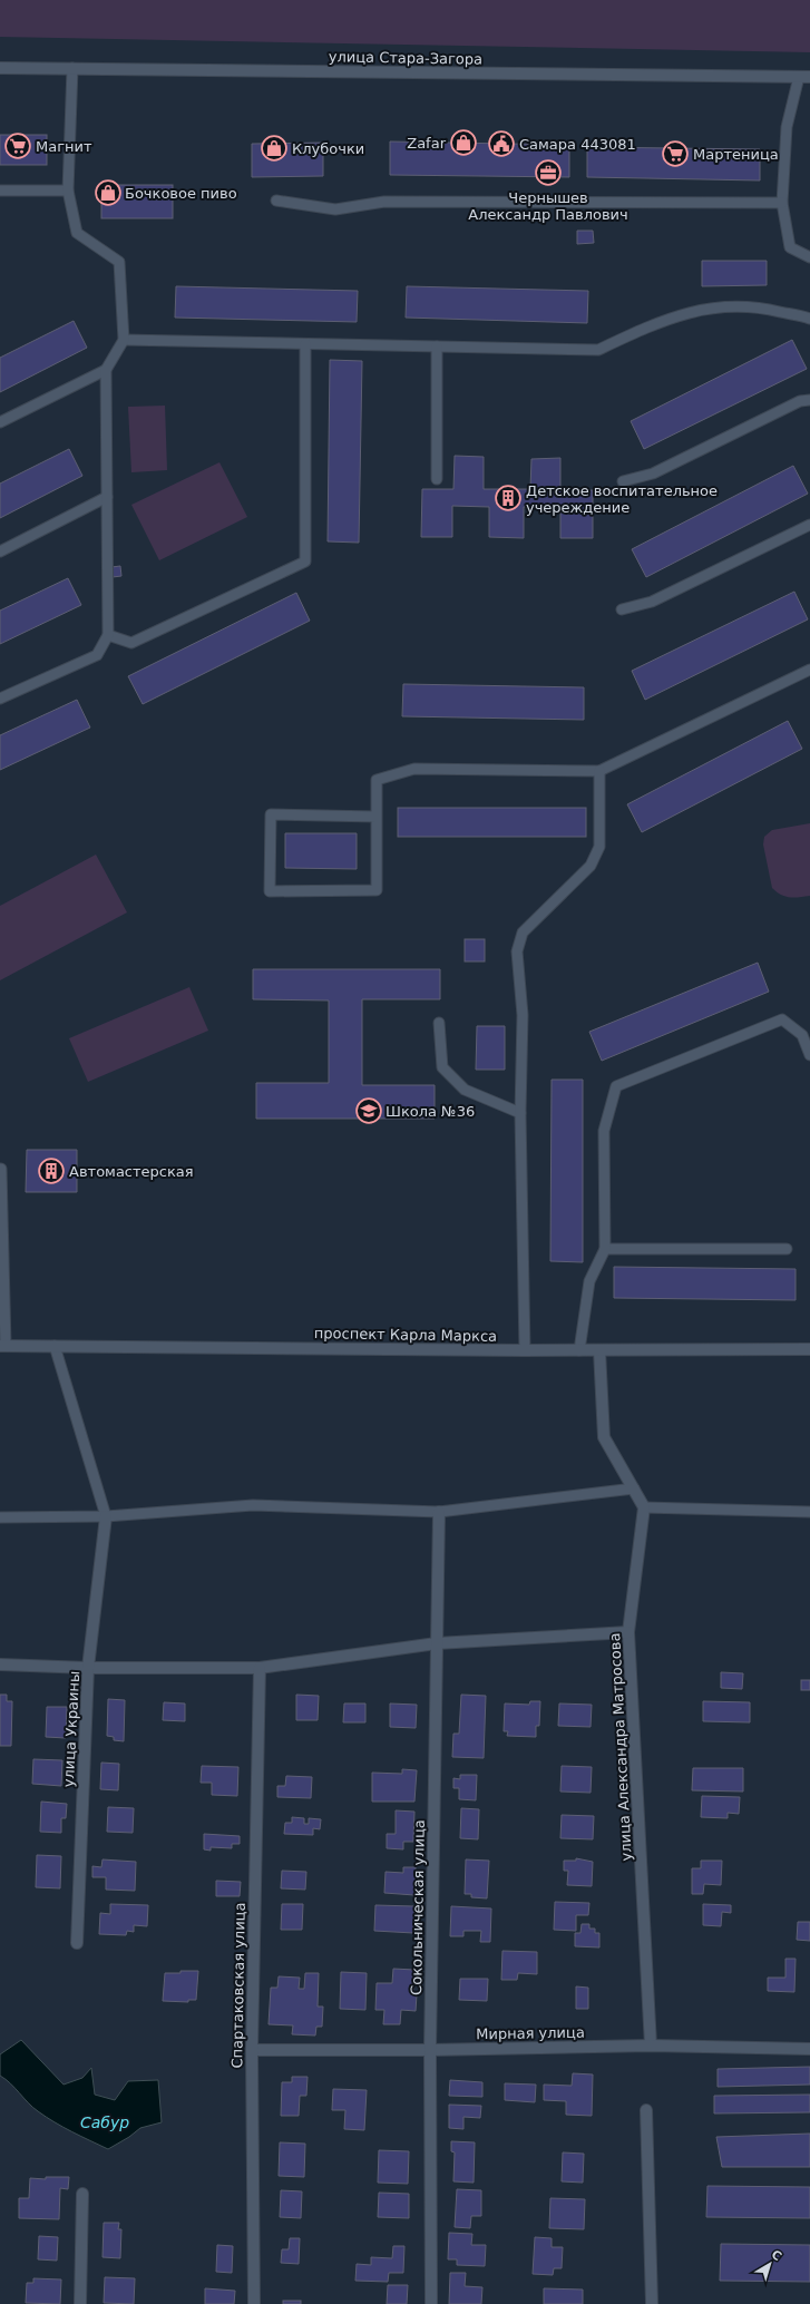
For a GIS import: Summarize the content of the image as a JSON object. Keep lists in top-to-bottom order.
{
  "streets": {
    "street": [
      "улица Стара-Загора",
      "проспект Карла Маркса",
      "улица Украины",
      "улица Александра Матросова",
      "Сокольническая улица",
      "Спартаковская улица",
      "Мирная улица"
    ]
  },
  "crossings": [
    ["улица Александра Матросова", "Мирная улица"],
    ["Сокольническая улица", "Мирная улица"],
    ["Спартаковская улица", "Мирная улица"]
  ],
  "water": ["Сабур"],
  "places": {
    "shop": ["Zafar", "Клубочки", "Бочковое пиво"],
    "public building": ["Самара 443081"],
    "supermarket": ["Магнит", "Мартеница"],
    "office": ["Чернышев Александр Павлович"],
    "building": ["Детское воспитательное учереждение", "Автомастерская"],
    "school or university": ["Школа №36"]
  },
  "north": "top right"
}
